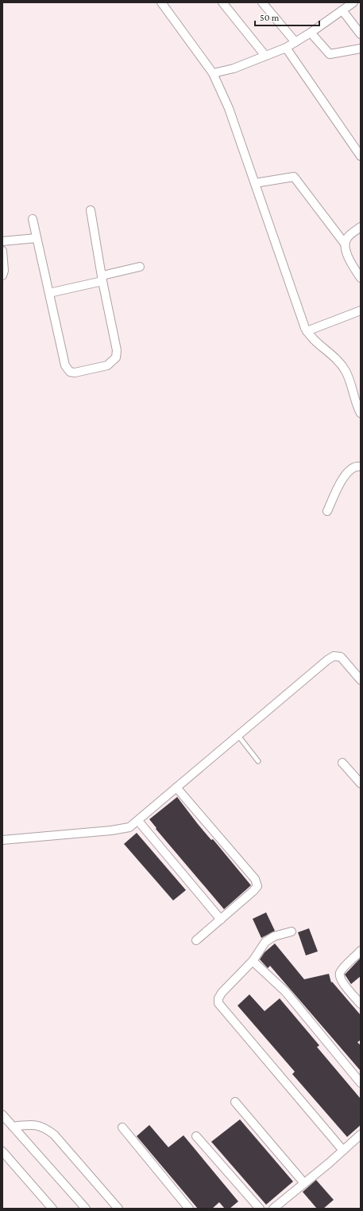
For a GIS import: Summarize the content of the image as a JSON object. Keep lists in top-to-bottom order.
{
  "scale_bar": "50 m"
}
